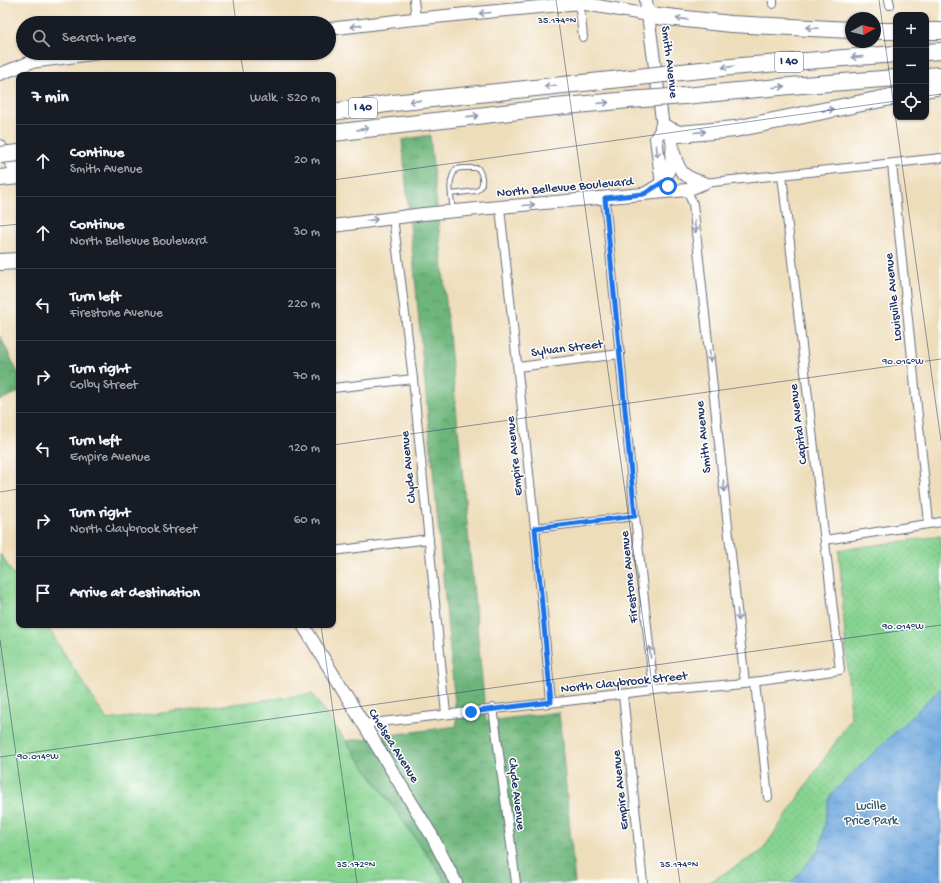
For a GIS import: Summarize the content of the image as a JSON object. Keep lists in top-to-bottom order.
{
  "streets": {
    "highway": ["I 40"],
    "main road": ["Smith Avenue", "North Bellevue Boulevard", "Chelsea Avenue"],
    "street": [
      "Louisville Avenue",
      "Sylvan Street",
      "Capital Avenue",
      "Empire Avenue",
      "Clyde Avenue",
      "Firestone Avenue",
      "North Claybrook Street"
    ]
  },
  "crossings": [
    ["Smith Avenue", "North Bellevue Boulevard"],
    ["Smith Avenue", "North Claybrook Street"],
    ["North Bellevue Boulevard", "Louisville Avenue"],
    ["North Bellevue Boulevard", "Capital Avenue"],
    ["North Bellevue Boulevard", "Empire Avenue"],
    ["North Bellevue Boulevard", "Clyde Avenue"],
    ["North Bellevue Boulevard", "Firestone Avenue"],
    ["Sylvan Street", "Empire Avenue"],
    ["Sylvan Street", "Firestone Avenue"],
    ["Capital Avenue", "North Claybrook Street"],
    ["Empire Avenue", "North Claybrook Street"],
    ["Clyde Avenue", "North Claybrook Street"],
    ["Firestone Avenue", "North Claybrook Street"],
    ["North Claybrook Street", "Chelsea Avenue"]
  ],
  "one_way": ["Smith Avenue", "Firestone Avenue"],
  "parks": ["Lucille Price Park"],
  "north": "right",
  "page": {
    "map_buttons": ["+", "−"],
    "search": "Search here",
    "heading": ["7 min", "Walk · 520 m"],
    "list": [
      ["Continue", "Smith Avenue", "20 m"],
      ["Continue", "North Bellevue Boulevard", "30 m"],
      ["Turn left", "Firestone Avenue", "220 m"],
      ["Turn right", "Colby Street", "70 m"],
      ["Turn left", "Empire Avenue", "120 m"],
      ["Turn right", "North Claybrook Street", "60 m"],
      "Arrive at destination"
    ]
  },
  "coordinates": [
    "35.174°N",
    "90.016°W",
    "90.014°W",
    "35.172°N"
  ]
}
